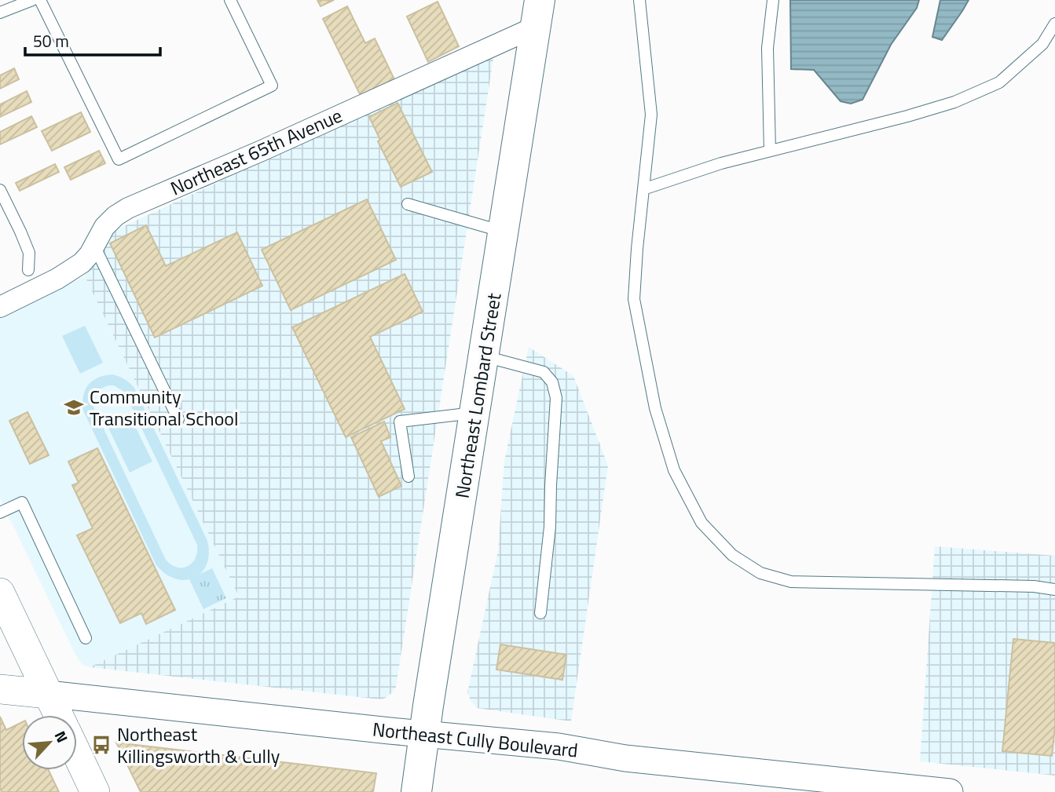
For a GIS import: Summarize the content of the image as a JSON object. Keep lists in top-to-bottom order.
{
  "streets": {
    "main road": ["Northeast Lombard Street", "Northeast Cully Boulevard"],
    "street": ["Northeast 65th Avenue"]
  },
  "crossings": [
    ["Northeast 65th Avenue", "Northeast Lombard Street"],
    ["Northeast Lombard Street", "Northeast Cully Boulevard"]
  ],
  "places": {
    "school or university": ["Community Transitional School"],
    "bus stop": ["Northeast Killingsworth & Cully"]
  },
  "scale_bar": "50 m",
  "north": "top right"
}
